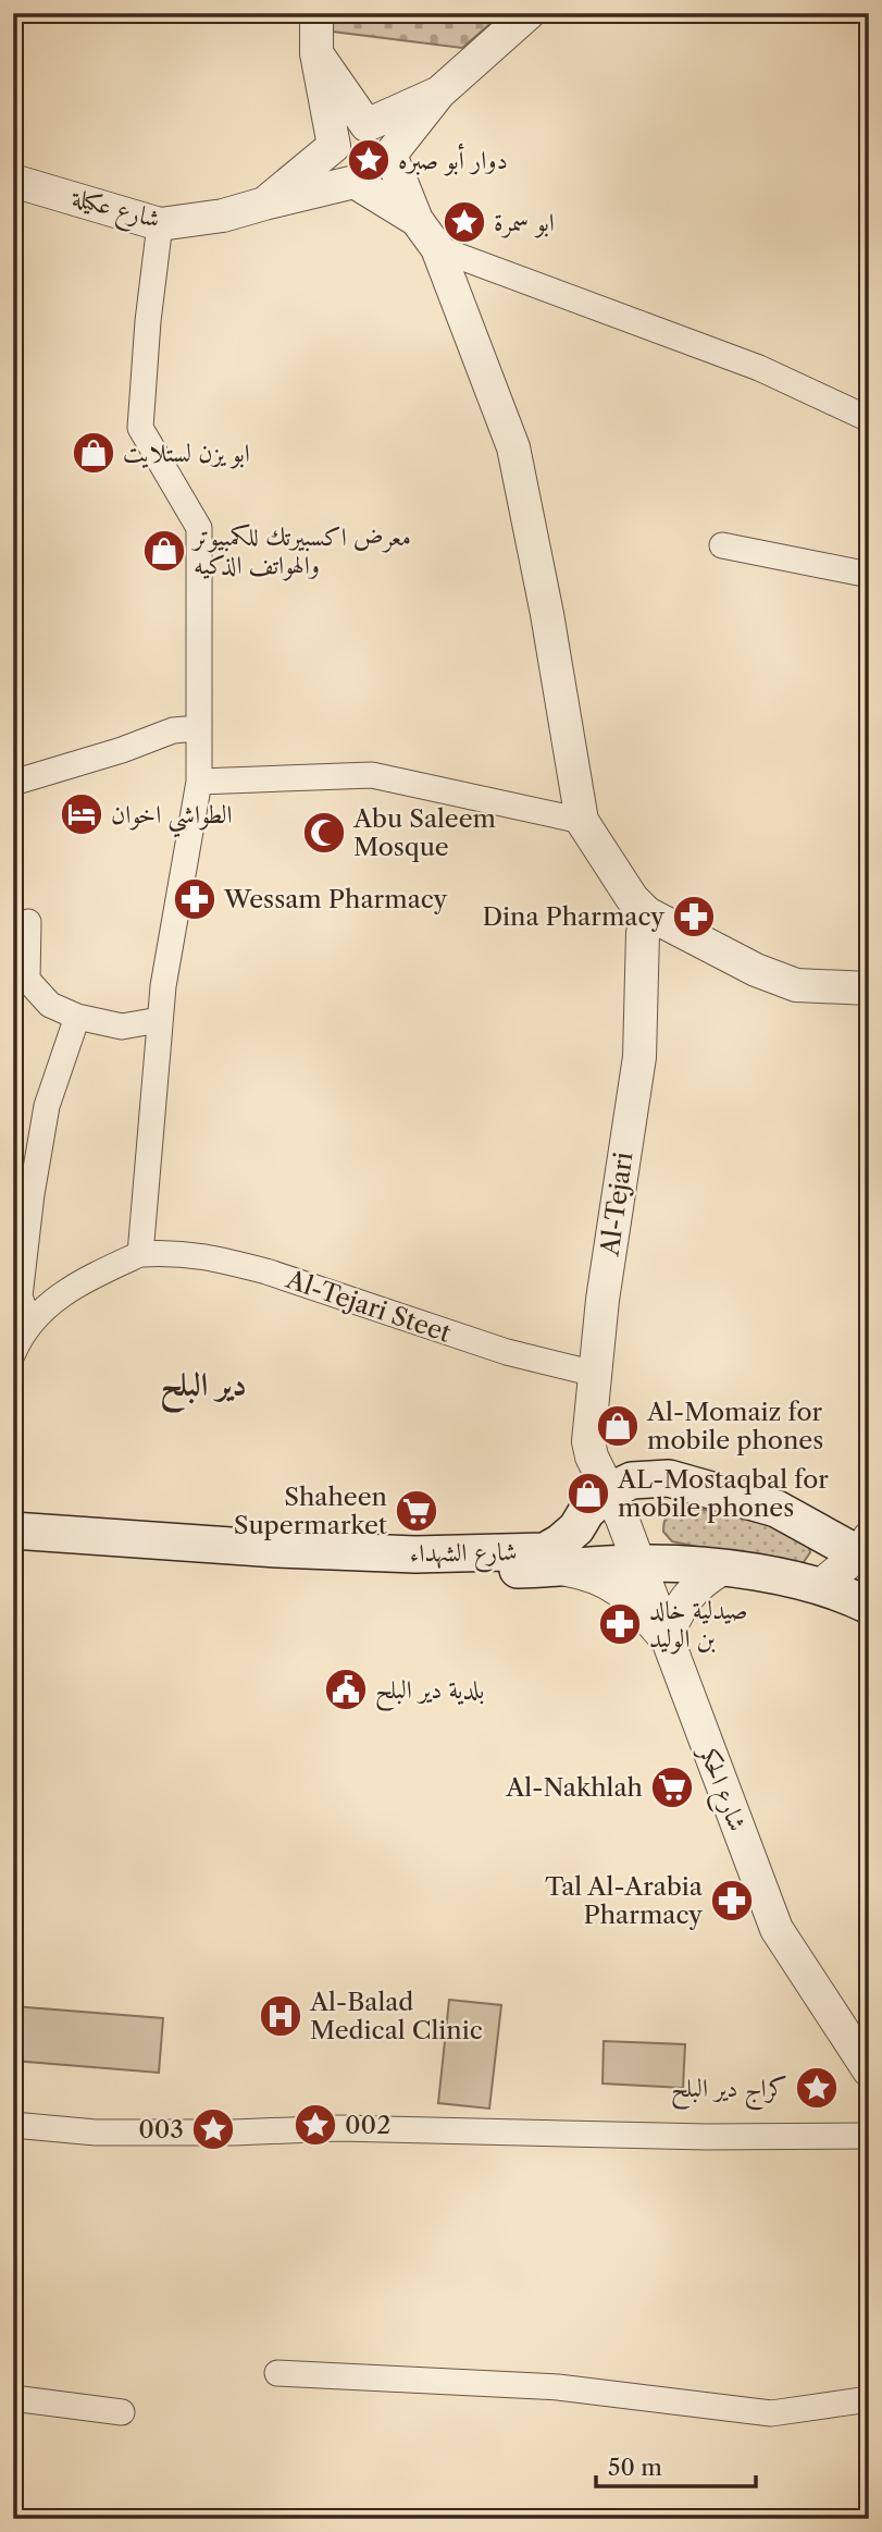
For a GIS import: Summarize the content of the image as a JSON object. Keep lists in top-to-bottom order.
{
  "streets": {
    "main road": ["شارع الشهداء"],
    "street": [
      "شارع عكيلة",
      "Al-Tejari",
      "Al-Tejari Steet",
      "شارع الحكر"
    ]
  },
  "crossings": [
    ["Al-Tejari", "Al-Tejari Steet"],
    ["Al-Tejari", "شارع الشهداء"],
    ["Al-Tejari", "شارع الحكر"],
    ["شارع الشهداء", "شارع الحكر"]
  ],
  "districts": ["دير البلح"],
  "places": {
    "place": [
      "دوار أبو صبره",
      "ابو سمرة",
      "كراج دير البلح",
      "002",
      "003"
    ],
    "shop": [
      "ابو يزن لستلايت",
      "معرض اكسبيرتك للكمبيوتر والهواتف الذكيه",
      "Al-Momaiz for mobile phones",
      "AL-Mostaqbal for mobile phones"
    ],
    "hotel": ["الطواشي اخوان"],
    "mosque": ["Abu Saleem Mosque"],
    "pharmacy": [
      "Wessam Pharmacy",
      "Dina Pharmacy",
      "صيدلية خالد بن الوليد",
      "Tal Al-Arabia Pharmacy"
    ],
    "supermarket": ["Shaheen Supermarket", "Al-Nakhlah"],
    "public building": ["بلدية دير البلح"],
    "hospital": ["Al-Balad Medical Clinic"]
  },
  "scale_bar": "50 m"
}
